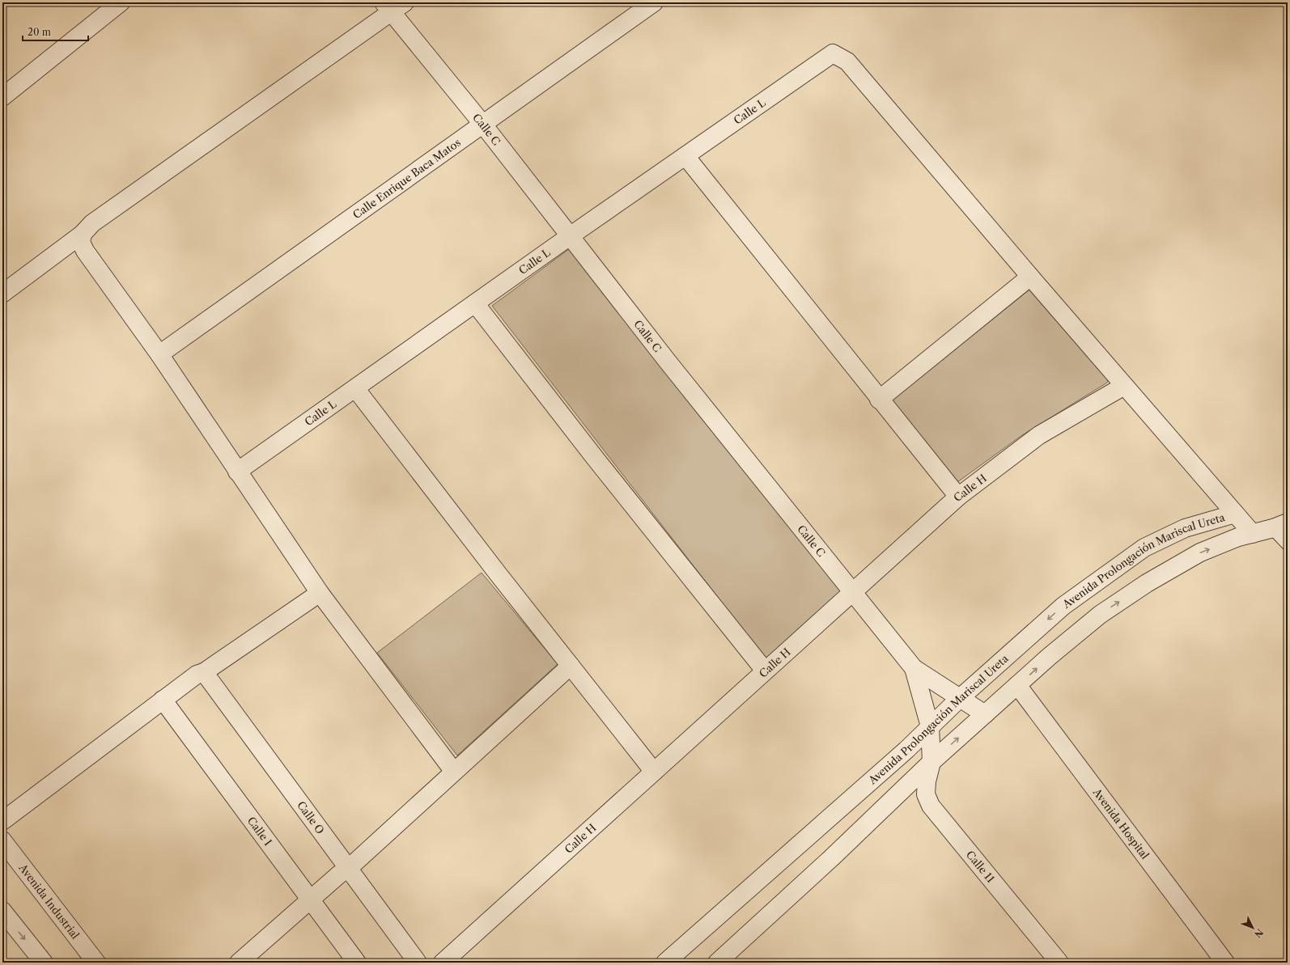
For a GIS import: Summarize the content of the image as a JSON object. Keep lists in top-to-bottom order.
{
  "streets": {
    "street": [
      "Calle L",
      "Calle C",
      "Calle Enrique Baca Matos",
      "Calle H",
      "Avenida Prolongación Mariscal Ureta",
      "Calle O",
      "Avenida Hospital",
      "Calle I",
      "Calle 11",
      "Avenida Industrial"
    ]
  },
  "crossings": [
    ["Calle L", "Calle C"],
    ["Calle C", "Calle Enrique Baca Matos"],
    ["Calle C", "Calle H"],
    ["Calle C", "Avenida Prolongación Mariscal Ureta"],
    ["Calle C", "Calle 11"],
    ["Avenida Prolongación Mariscal Ureta", "Avenida Hospital"],
    ["Avenida Prolongación Mariscal Ureta", "Calle 11"]
  ],
  "scale_bar": "20 m",
  "north": "bottom right"
}
